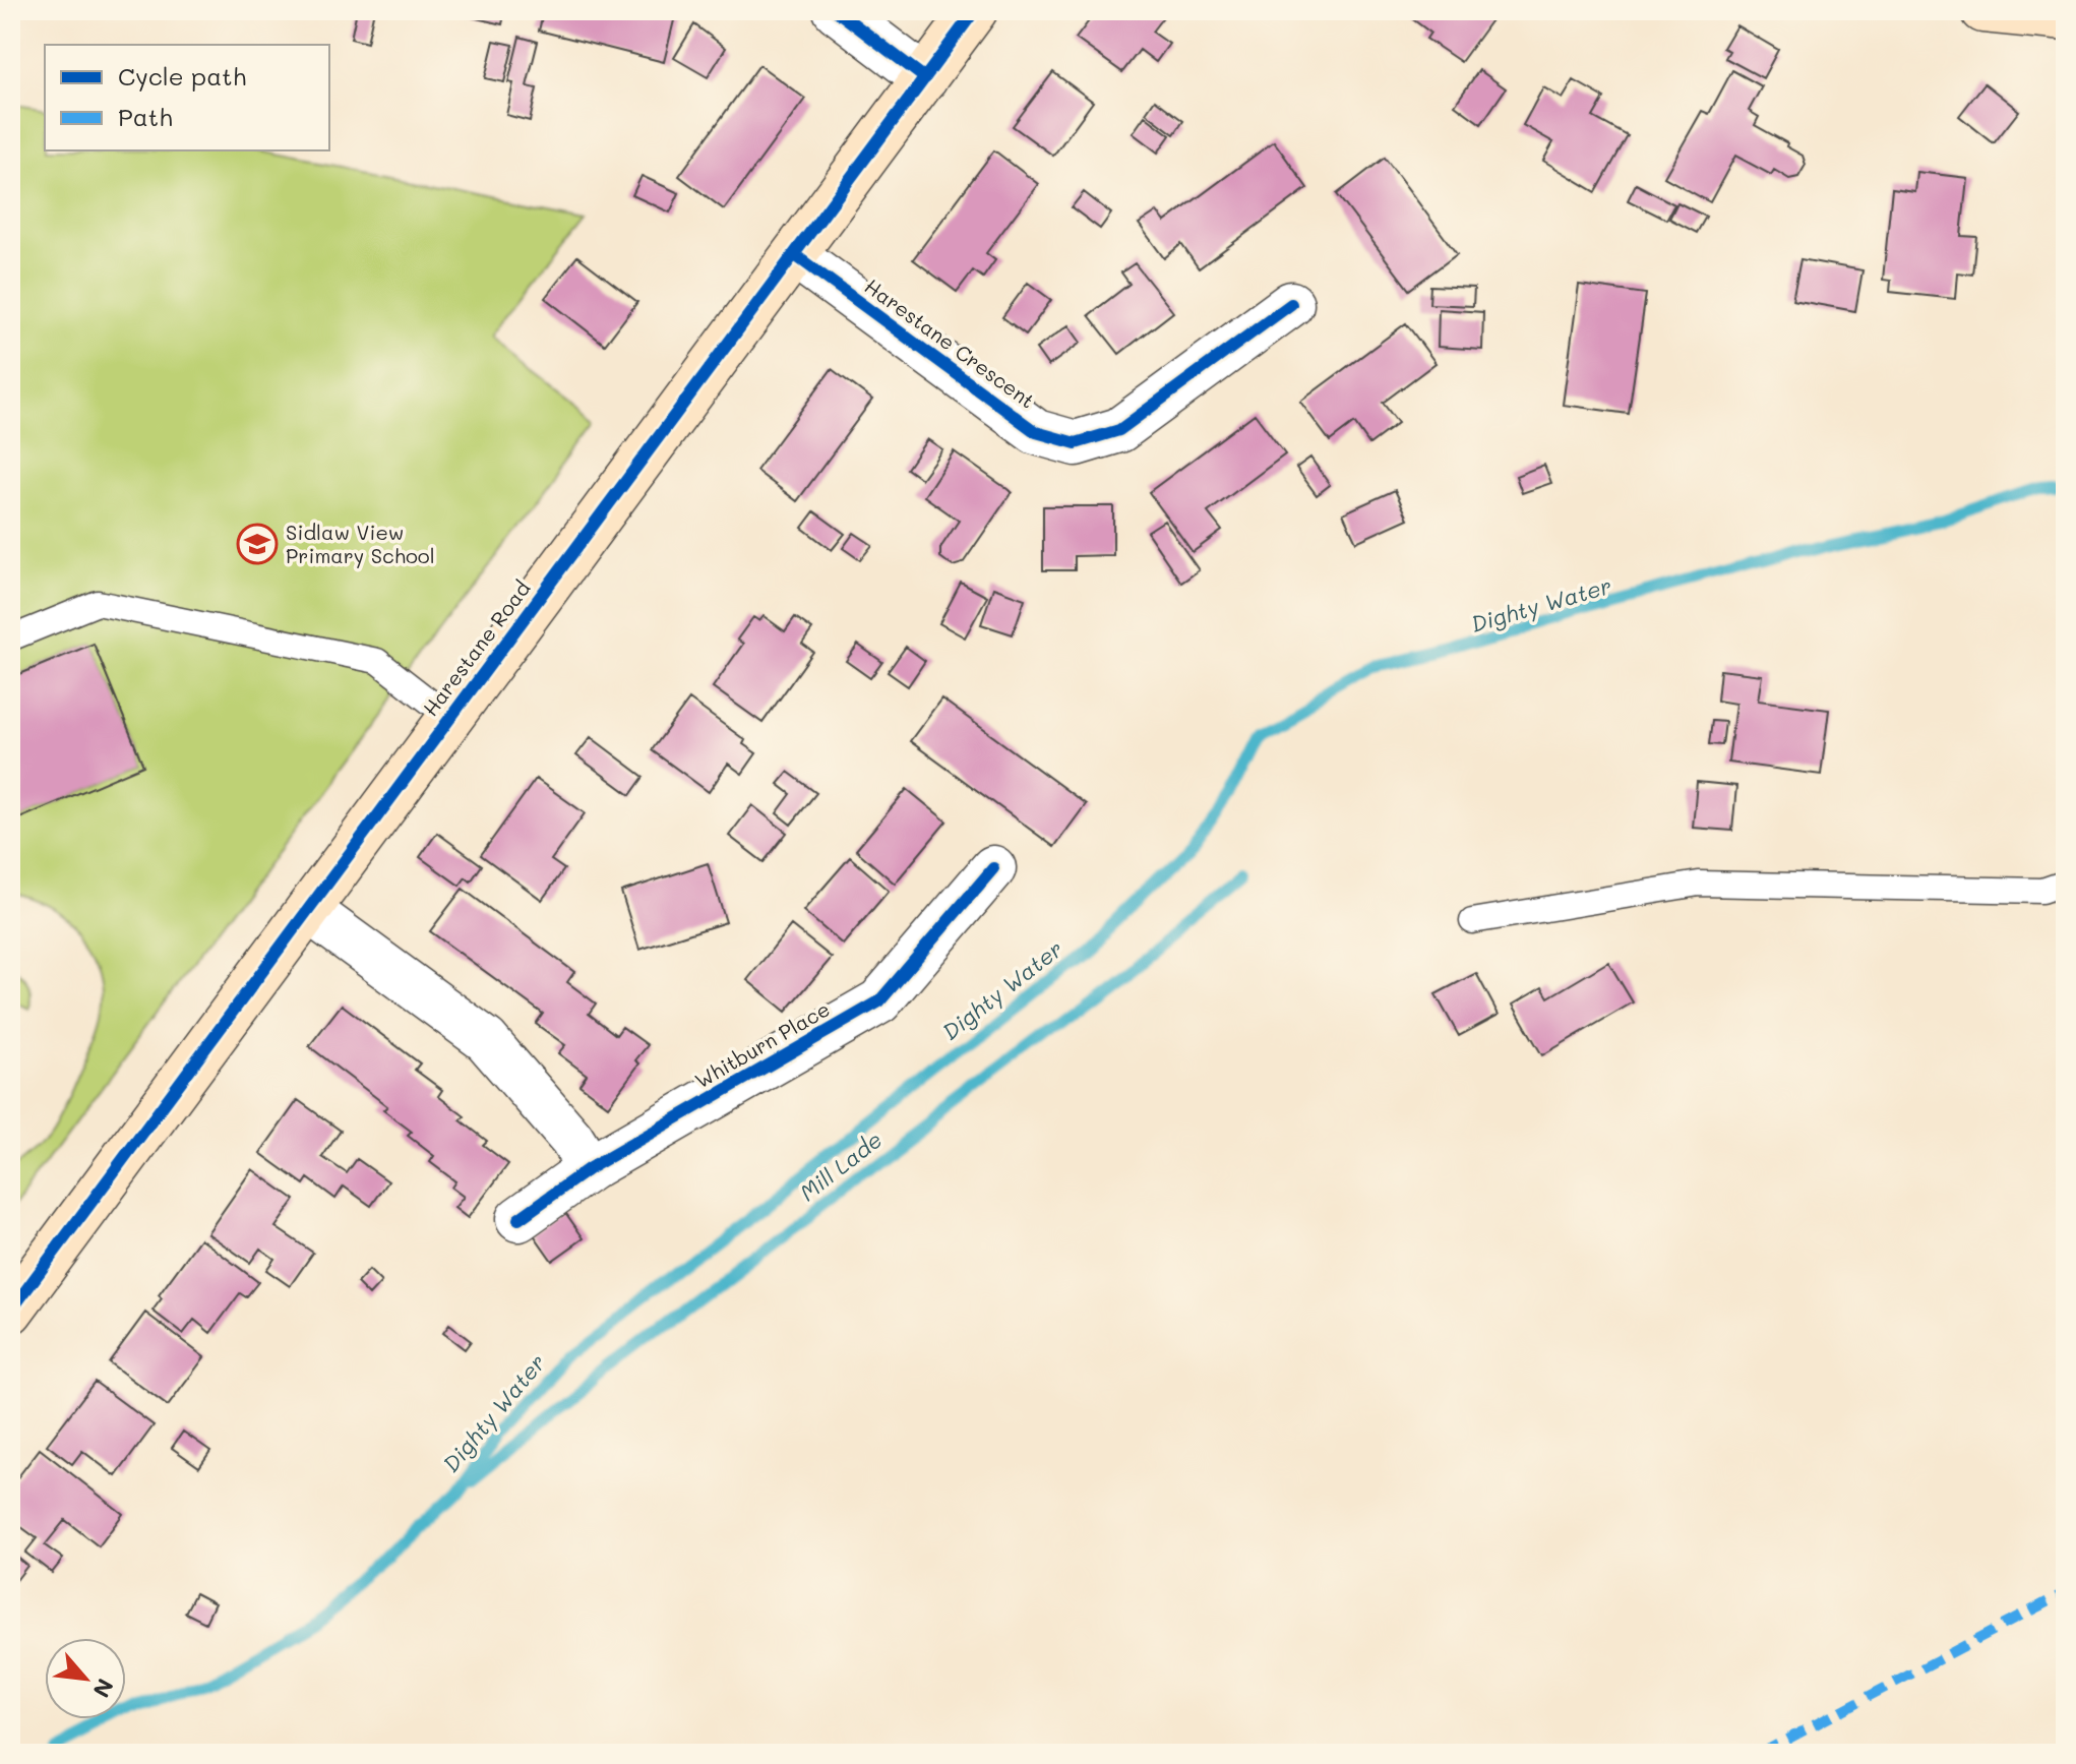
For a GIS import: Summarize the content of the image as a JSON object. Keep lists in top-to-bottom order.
{
  "streets": {
    "street": ["Harestane Crescent", "Harestane Road", "Whitburn Place"]
  },
  "crossings": [
    ["Harestane Crescent", "Harestane Road"]
  ],
  "water": ["Dighty Water", "Mill Lade"],
  "places": {
    "school or university": ["Sidlaw View Primary School"]
  },
  "legend": ["Cycle path", "Path"],
  "north": "bottom right"
}
